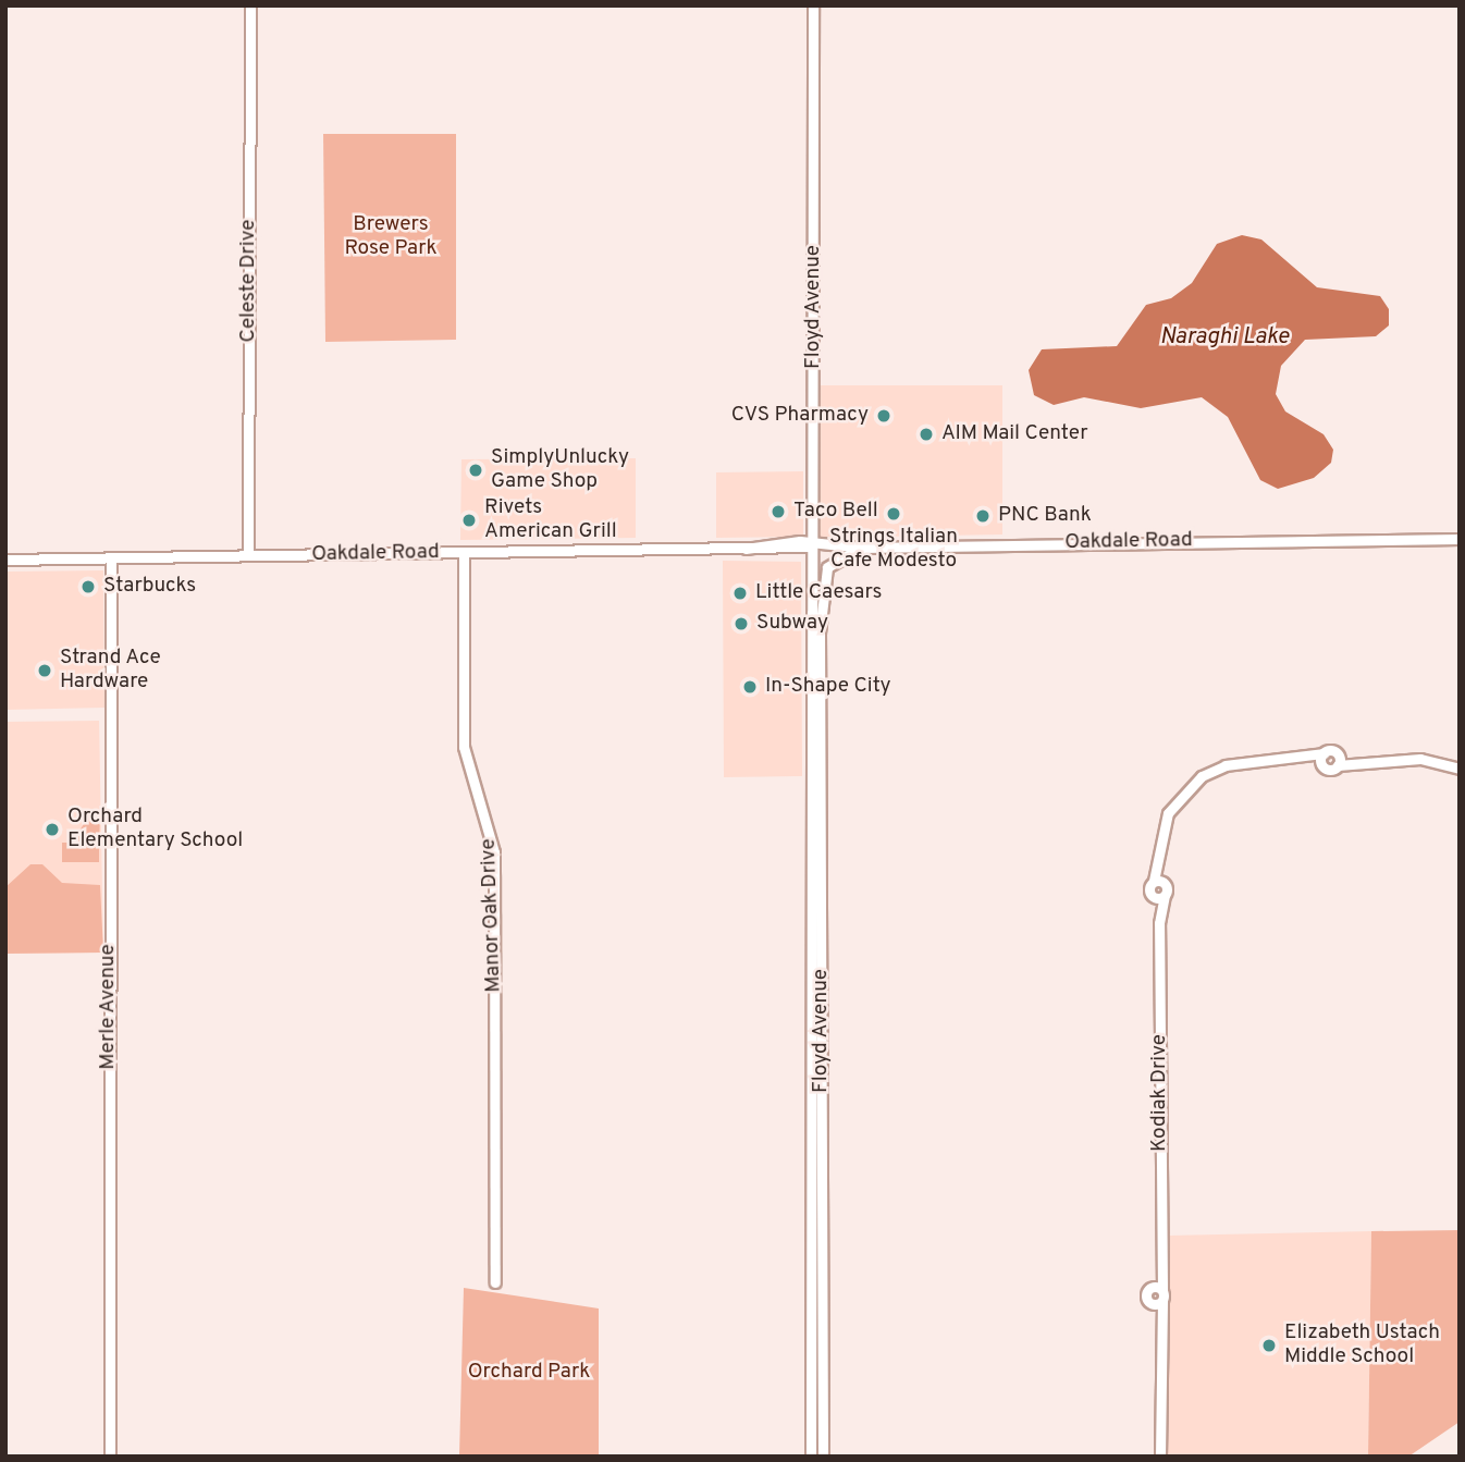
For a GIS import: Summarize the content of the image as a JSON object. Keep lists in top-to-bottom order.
{
  "streets": {
    "street": [
      "Celeste Drive",
      "Floyd Avenue",
      "Oakdale Road",
      "Manor Oak Drive",
      "Merle Avenue",
      "Kodiak Drive"
    ]
  },
  "crossings": [
    ["Celeste Drive", "Oakdale Road"],
    ["Floyd Avenue", "Oakdale Road"],
    ["Oakdale Road", "Manor Oak Drive"],
    ["Oakdale Road", "Merle Avenue"]
  ],
  "water": ["Naraghi Lake"],
  "parks": ["Brewers Rose Park", "Orchard Park"],
  "places": [
    "CVS Pharmacy",
    "AIM Mail Center",
    "SimplyUnlucky Game Shop",
    "Taco Bell",
    "Strings Italian Cafe Modesto",
    "PNC Bank",
    "Rivets American Grill",
    "Starbucks",
    "Little Caesars",
    "Subway",
    "Strand Ace Hardware",
    "In-Shape City",
    "Orchard Elementary School",
    "Elizabeth Ustach Middle School"
  ]
}
